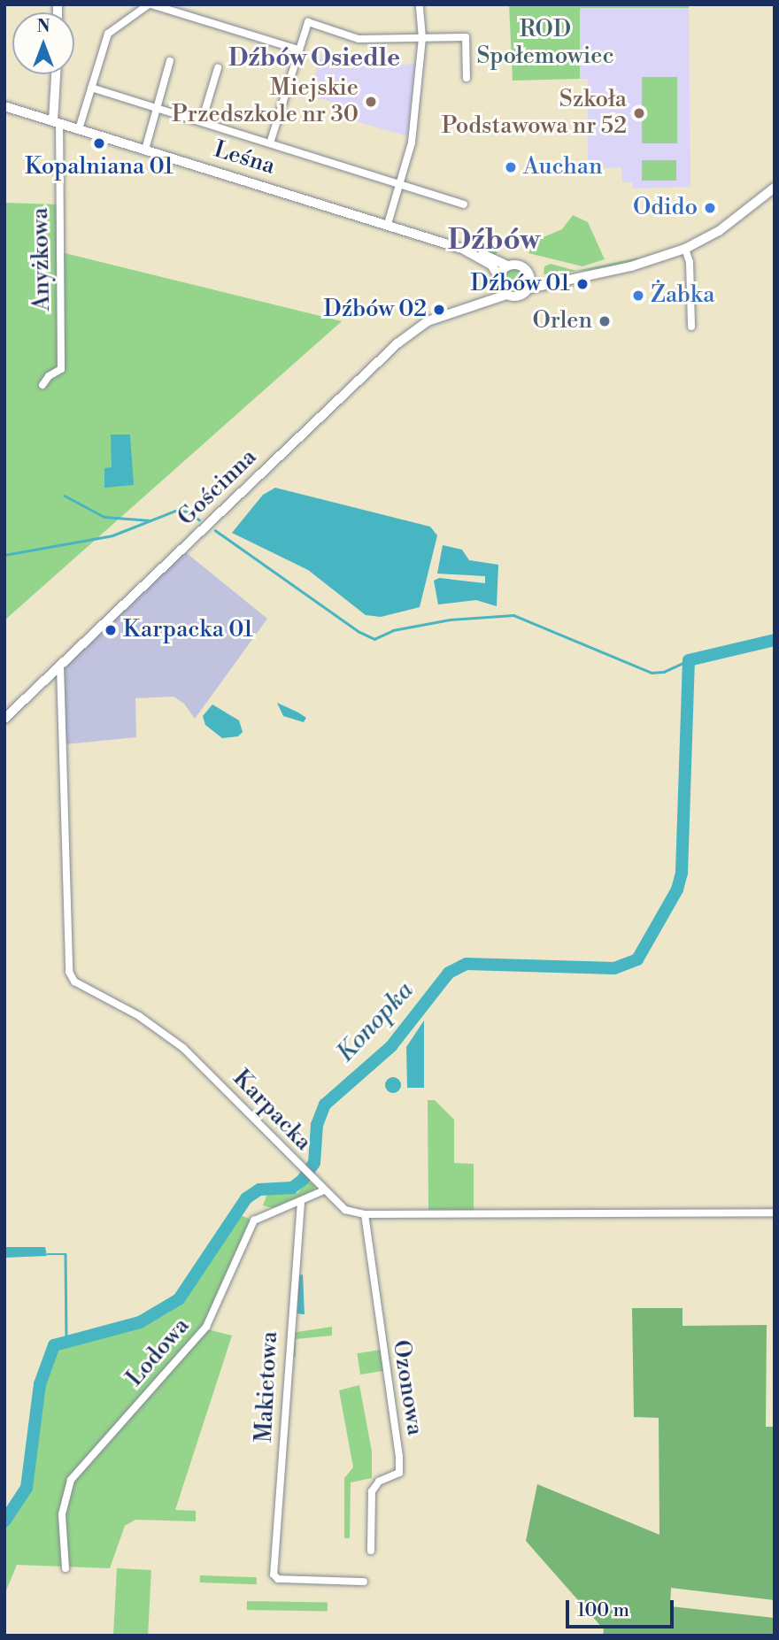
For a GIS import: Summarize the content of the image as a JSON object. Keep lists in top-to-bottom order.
{
  "streets": {
    "main road": ["Leśna", "Gościnna"],
    "street": [
      "Anyżkowa",
      "Karpacka",
      "Lodowa",
      "Makietowa",
      "Ozonowa"
    ]
  },
  "crossings": [
    ["Leśna", "Anyżkowa"],
    ["Leśna", "Gościnna"],
    ["Gościnna", "Karpacka"],
    ["Karpacka", "Lodowa"],
    ["Karpacka", "Ozonowa"],
    ["Lodowa", "Makietowa"]
  ],
  "districts": ["Dźbów Osiedle", "Dźbów"],
  "water": ["Konopka"],
  "parks": ["ROD Społemowiec"],
  "places": [
    "Miejskie Przedszkole nr 30",
    "Szkoła Podstawowa nr 52",
    "Kopalniana 01",
    "Auchan",
    "Odido",
    "Dźbów 01",
    "Żabka",
    "Dźbów 02",
    "Orlen",
    "Karpacka 01"
  ],
  "scale_bar": "100 m",
  "north": "top"
}
